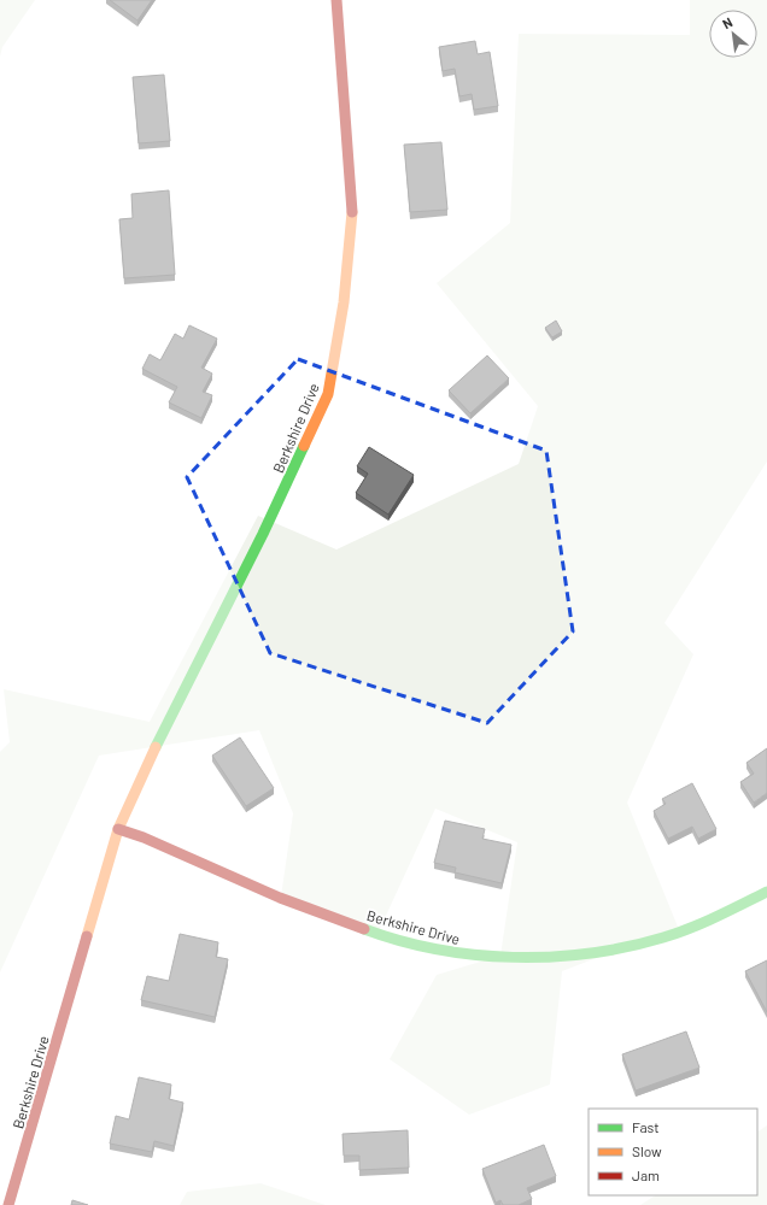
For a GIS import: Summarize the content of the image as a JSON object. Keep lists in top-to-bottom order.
{
  "streets": {
    "street": ["Berkshire Drive"]
  },
  "legend": ["Fast", "Slow", "Jam"],
  "north": "top left"
}
